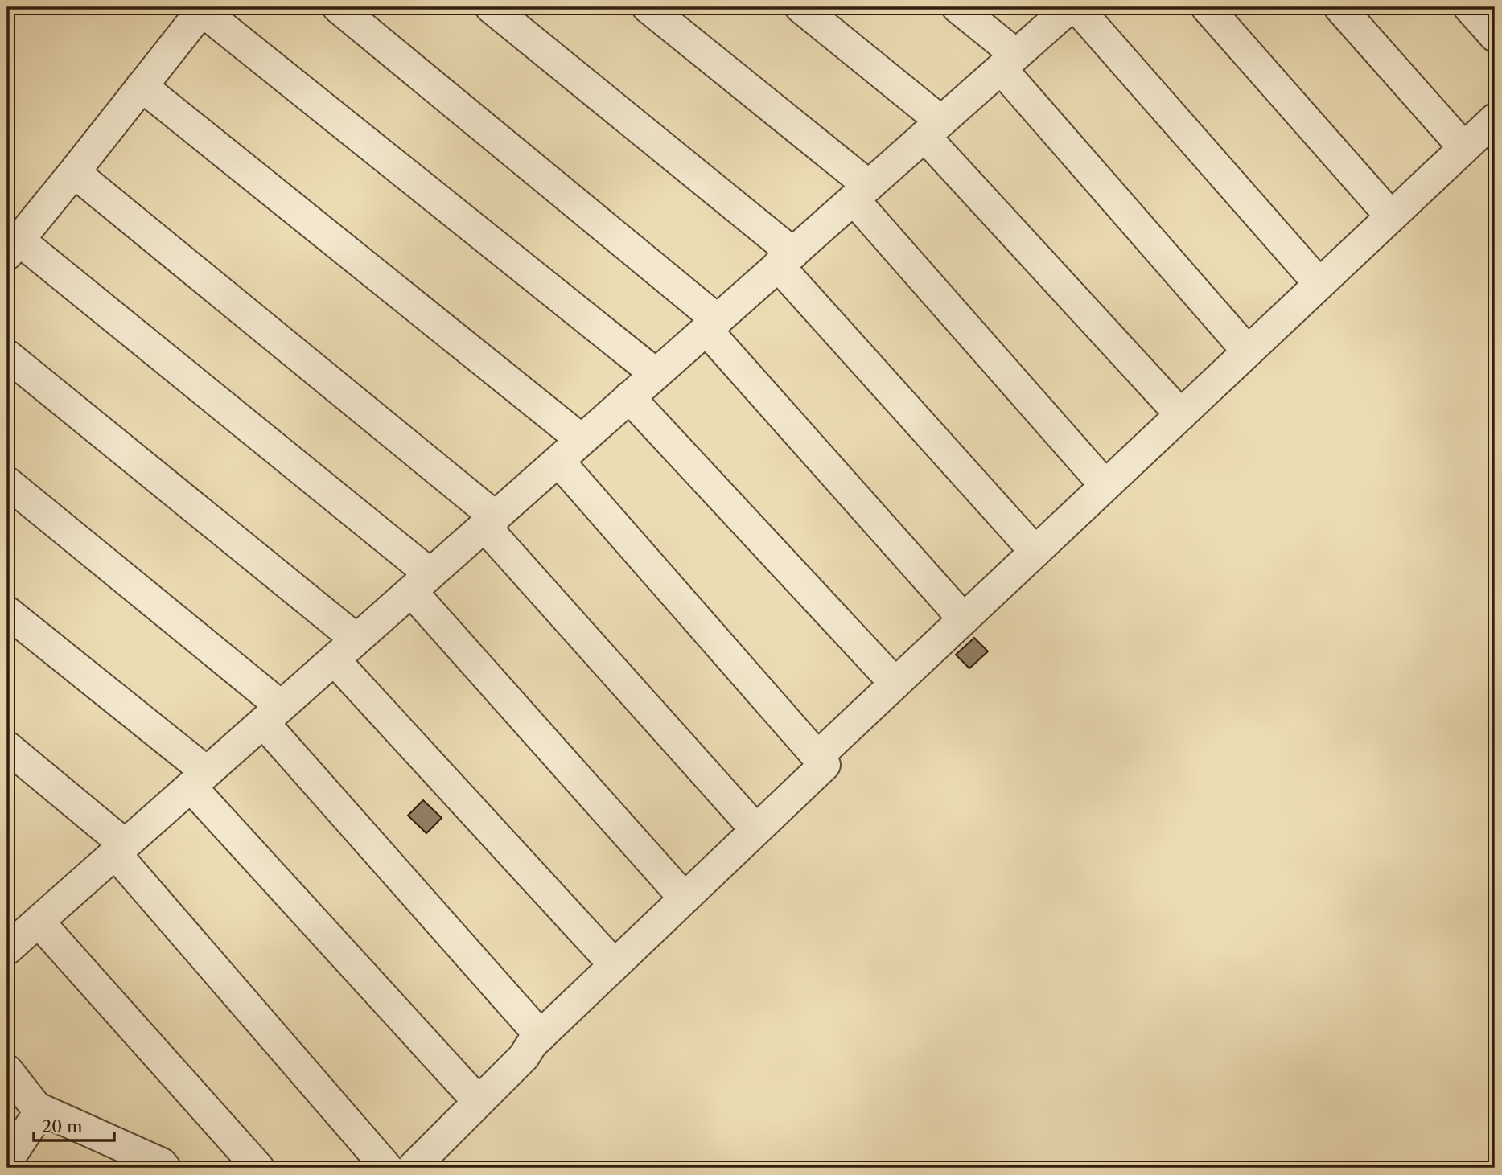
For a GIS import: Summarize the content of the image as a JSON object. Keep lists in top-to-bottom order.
{
  "scale_bar": "20 m"
}
